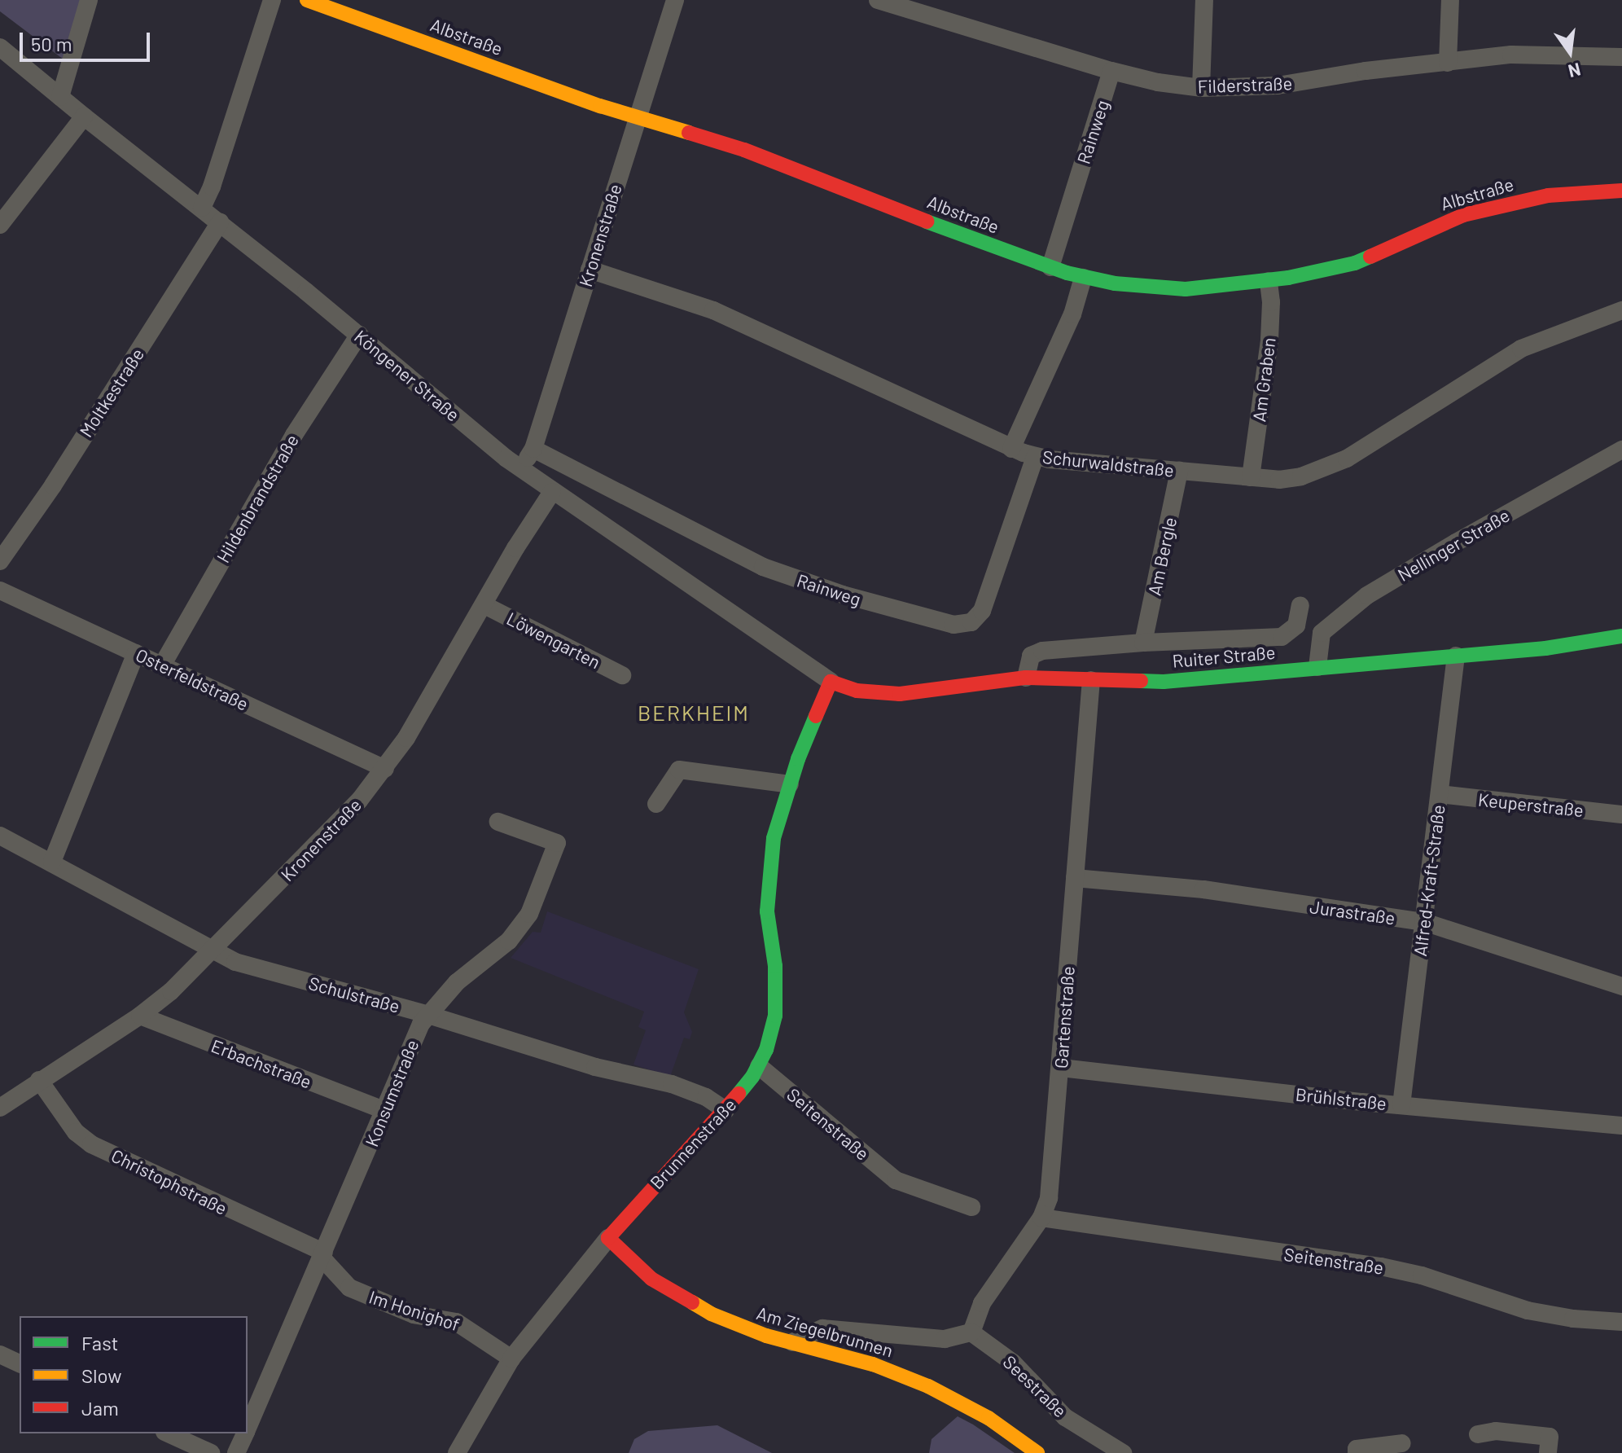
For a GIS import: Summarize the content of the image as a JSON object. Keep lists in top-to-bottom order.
{
  "streets": {
    "street": [
      "Albstraße",
      "Filderstraße",
      "Rainweg",
      "Kronenstraße",
      "Köngener Straße",
      "Am Graben",
      "Moltkestraße",
      "Schurwaldstraße",
      "Hildenbrandstraße",
      "Nellinger Straße",
      "Am Bergle",
      "Löwengarten",
      "Ruiter Straße",
      "Osterfeldstraße",
      "Keuperstraße",
      "Alfred-Kraft-Straße",
      "Jurastraße",
      "Schulstraße",
      "Gartenstraße",
      "Erbachstraße",
      "Konsumstraße",
      "Brühlstraße",
      "Seitenstraße",
      "Brunnenstraße",
      "Christophstraße",
      "Im Honighof",
      "Am Ziegelbrunnen",
      "Seestraße"
    ]
  },
  "crossings": [
    ["Albstraße", "Rainweg"],
    ["Albstraße", "Kronenstraße"],
    ["Albstraße", "Am Graben"],
    ["Filderstraße", "Rainweg"],
    ["Rainweg", "Kronenstraße"],
    ["Rainweg", "Schurwaldstraße"],
    ["Kronenstraße", "Köngener Straße"],
    ["Kronenstraße", "Schurwaldstraße"],
    ["Kronenstraße", "Löwengarten"],
    ["Kronenstraße", "Osterfeldstraße"],
    ["Kronenstraße", "Schulstraße"],
    ["Kronenstraße", "Erbachstraße"],
    ["Kronenstraße", "Christophstraße"],
    ["Köngener Straße", "Moltkestraße"],
    ["Köngener Straße", "Hildenbrandstraße"],
    ["Köngener Straße", "Ruiter Straße"],
    ["Köngener Straße", "Brunnenstraße"],
    ["Am Graben", "Schurwaldstraße"],
    ["Schurwaldstraße", "Am Bergle"],
    ["Hildenbrandstraße", "Osterfeldstraße"],
    ["Nellinger Straße", "Ruiter Straße"],
    ["Ruiter Straße", "Alfred-Kraft-Straße"],
    ["Ruiter Straße", "Gartenstraße"],
    ["Ruiter Straße", "Brunnenstraße"],
    ["Keuperstraße", "Alfred-Kraft-Straße"],
    ["Alfred-Kraft-Straße", "Jurastraße"],
    ["Alfred-Kraft-Straße", "Brühlstraße"],
    ["Jurastraße", "Gartenstraße"],
    ["Schulstraße", "Konsumstraße"],
    ["Schulstraße", "Brunnenstraße"],
    ["Gartenstraße", "Brühlstraße"],
    ["Gartenstraße", "Seitenstraße"],
    ["Gartenstraße", "Seestraße"],
    ["Erbachstraße", "Konsumstraße"],
    ["Konsumstraße", "Christophstraße"],
    ["Konsumstraße", "Im Honighof"],
    ["Seitenstraße", "Brunnenstraße"],
    ["Brunnenstraße", "Im Honighof"],
    ["Brunnenstraße", "Am Ziegelbrunnen"],
    ["Christophstraße", "Im Honighof"]
  ],
  "districts": ["BERKHEIM"],
  "legend": ["Fast", "Slow", "Jam"],
  "scale_bar": "50 m",
  "north": "bottom"
}
